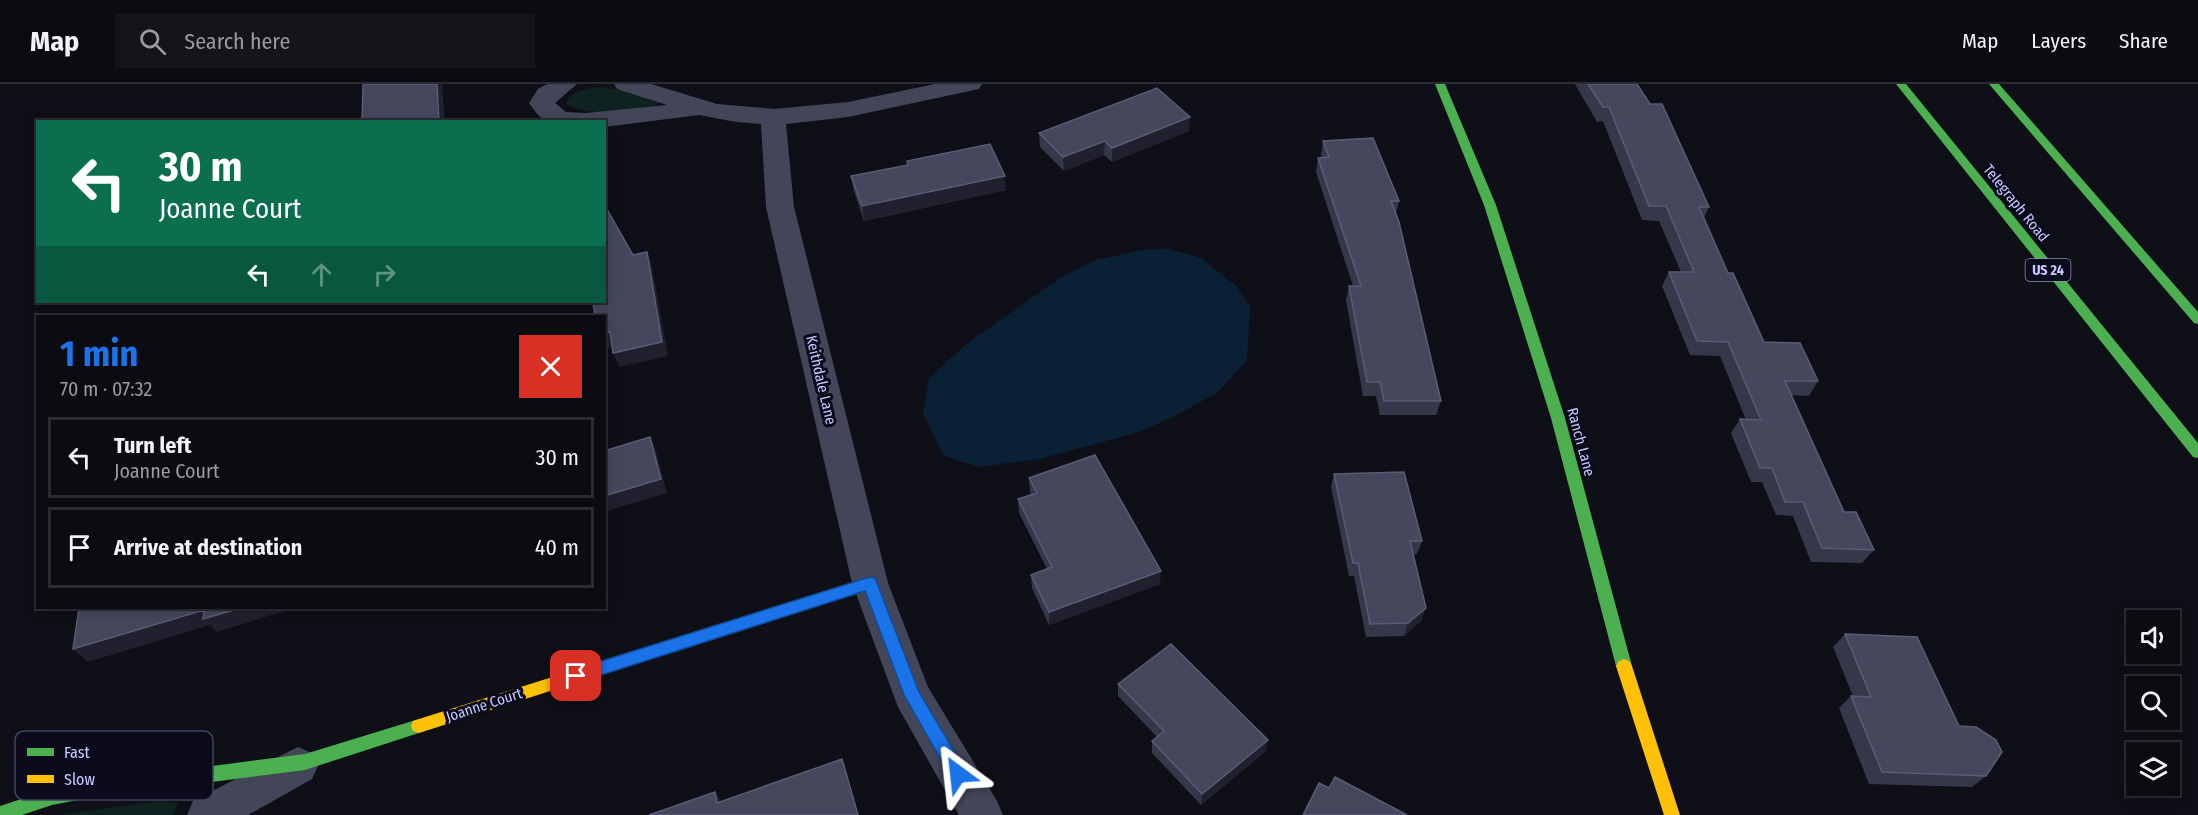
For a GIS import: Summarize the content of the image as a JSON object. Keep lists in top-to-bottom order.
{
  "streets": {
    "main road": [
      "Telegraph Road",
      "US 24",
      "Ranch Lane",
      "Joanne Court"
    ],
    "street": ["Keithdale Lane"]
  },
  "crossings": [
    ["Keithdale Lane", "Joanne Court"]
  ],
  "legend": ["Fast", "Slow"],
  "page": {
    "header": "Map",
    "search": "Search here",
    "nav": ["Map", "Layers", "Share"],
    "turn": ["30 m", "Joanne Court"],
    "heading": ["1 min", "70 m · 07:32"],
    "list": [
      {
        "name": "Turn left",
        "note": "Joanne Court",
        "value": "30 m"
      },
      {
        "name": "Arrive at destination",
        "value": "40 m"
      }
    ]
  }
}
